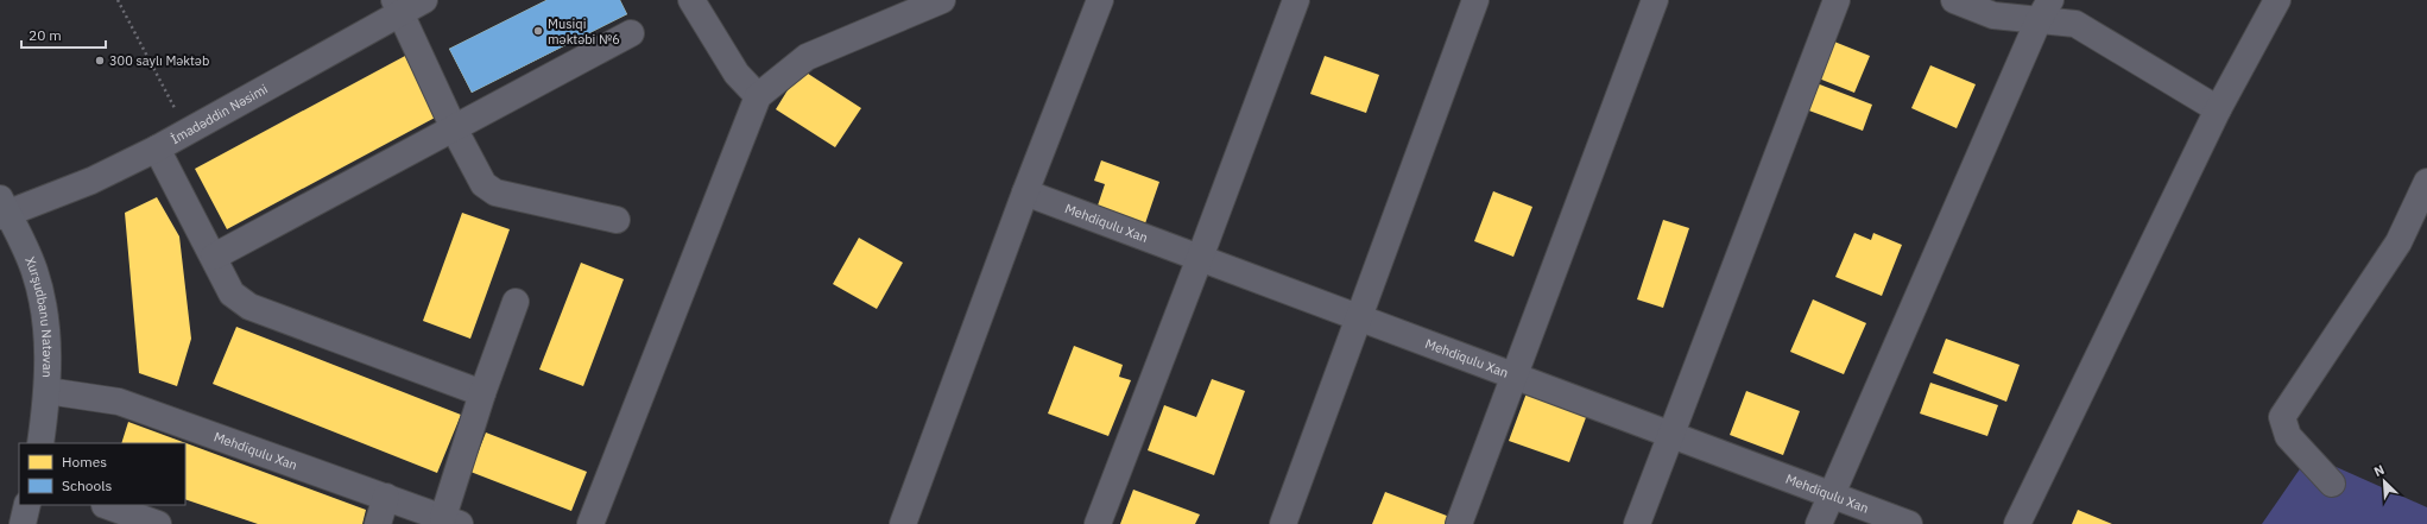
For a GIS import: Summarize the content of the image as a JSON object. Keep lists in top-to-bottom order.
{
  "streets": {
    "main road": ["Xurşudbanu Natəvan"],
    "street": ["İmadəddin Nəsimi", "Mehdiqulu Xan"]
  },
  "crossings": [
    ["İmadəddin Nəsimi", "Xurşudbanu Natəvan"],
    ["Mehdiqulu Xan", "Xurşudbanu Natəvan"]
  ],
  "places": ["Musiqi məktəbi №6", "300 saylı Məktəb"],
  "legend": ["Homes", "Schools"],
  "scale_bar": "20 m",
  "north": "top left"
}
